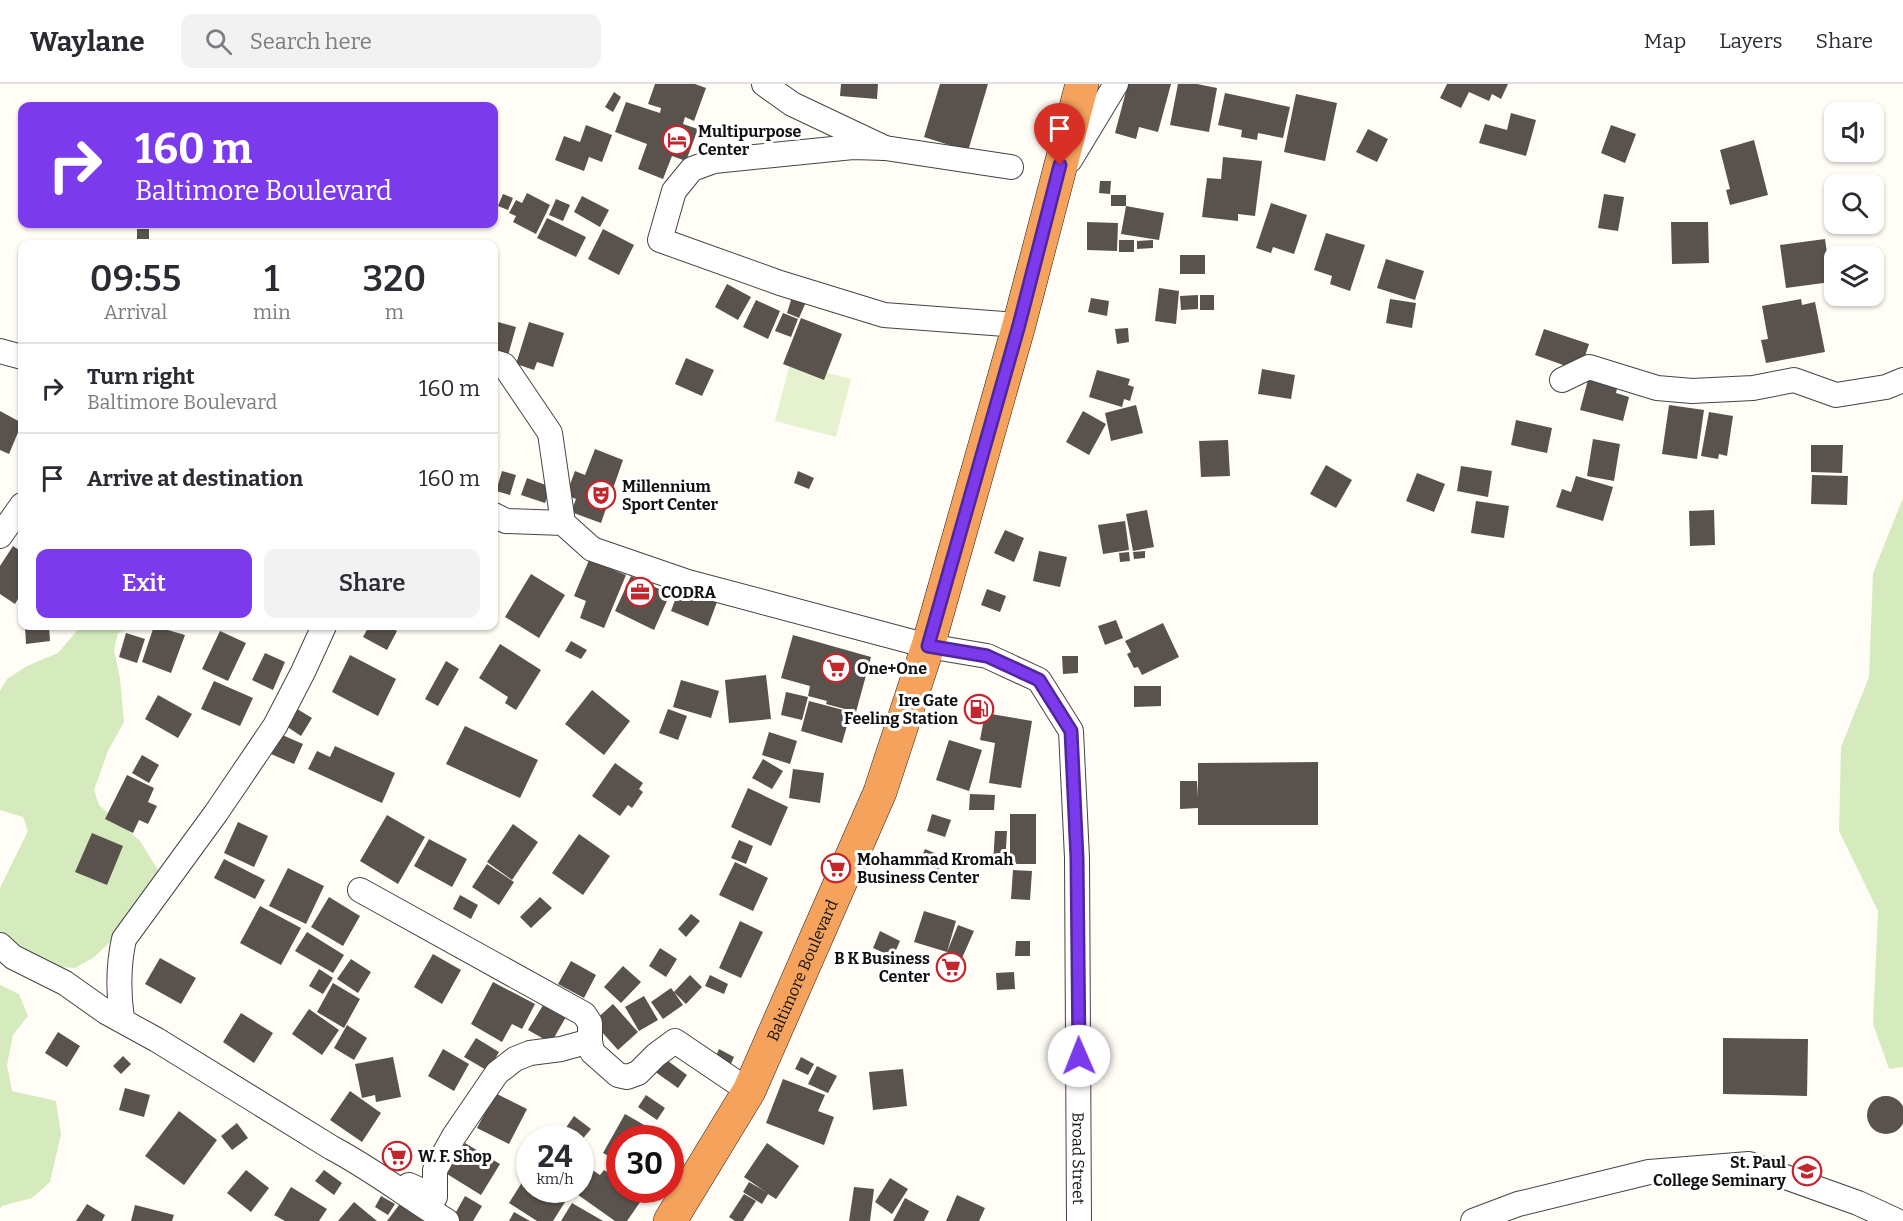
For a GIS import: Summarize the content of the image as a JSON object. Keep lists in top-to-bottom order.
{
  "streets": {
    "highway": ["Baltimore Boulevard"],
    "street": ["Broad Street"]
  },
  "crossings": [
    ["Baltimore Boulevard", "Broad Street"]
  ],
  "places": {
    "hotel": ["Multipurpose Center"],
    "theatre": ["Millennium Sport Center"],
    "office": ["CODRA"],
    "supermarket": [
      "One+One",
      "Mohammad Kromah Business Center",
      "B K Business Center",
      "W. F. Shop"
    ],
    "fuel station": ["Ire Gate Feeling Station"],
    "school or university": ["St. Paul College Seminary"]
  },
  "page": {
    "header": "Waylane",
    "search": "Search here",
    "nav": ["Map", "Layers", "Share"],
    "turn": ["160 m", "Baltimore Boulevard"],
    "eta": [
      "09:55",
      "Arrival",
      "1",
      "min",
      "320",
      "m"
    ],
    "list": [
      {
        "name": "Turn right",
        "note": "Baltimore Boulevard",
        "value": "160 m"
      },
      {
        "name": "Arrive at destination",
        "value": "160 m"
      }
    ],
    "buttons": ["Exit", "Share"],
    "speed": "24 km/h",
    "limit": "30"
  }
}
